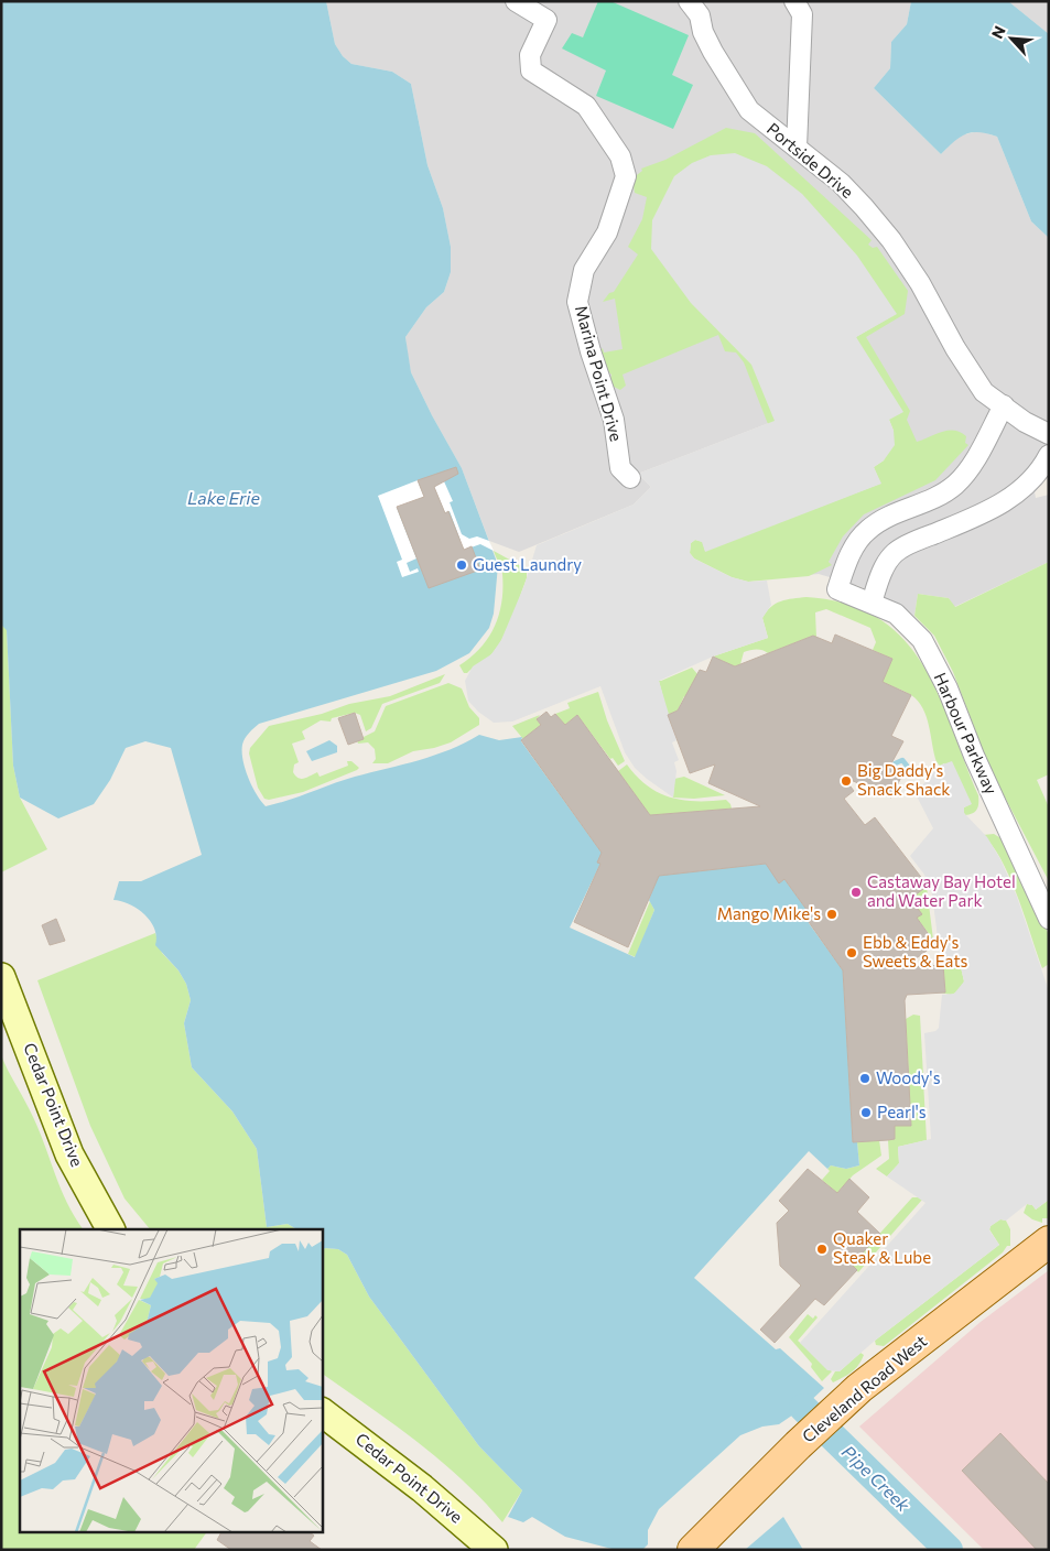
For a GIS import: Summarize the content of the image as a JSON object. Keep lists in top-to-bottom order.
{
  "streets": {
    "main road": ["Cedar Point Drive", "Cleveland Road West"],
    "street": ["Portside Drive", "Marina Point Drive", "Harbour Parkway"]
  },
  "crossings": [
    ["Portside Drive", "Harbour Parkway"]
  ],
  "water": ["Lake Erie", "Pipe Creek"],
  "places": [
    "Guest Laundry",
    "Big Daddy's Snack Shack",
    "Castaway Bay Hotel and Water Park",
    "Mango Mike's",
    "Ebb & Eddy's Sweets & Eats",
    "Woody's",
    "Pearl's",
    "Quaker Steak & Lube"
  ],
  "north": "top left"
}
